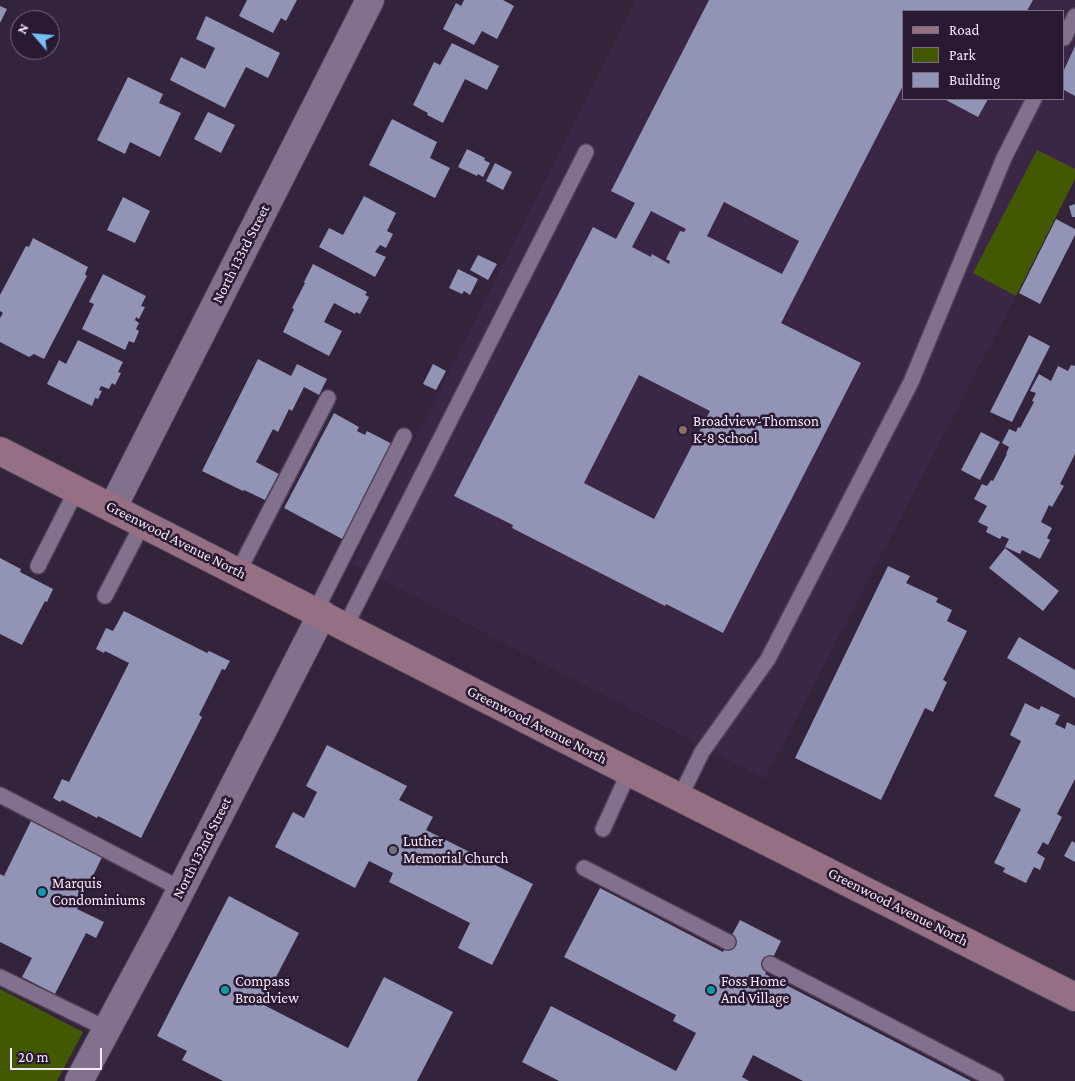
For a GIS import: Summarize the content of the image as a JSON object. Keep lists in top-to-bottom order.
{
  "streets": {
    "main road": ["Greenwood Avenue North"],
    "street": ["North 133rd Street", "North 132nd Street"]
  },
  "crossings": [
    ["North 133rd Street", "Greenwood Avenue North"],
    ["Greenwood Avenue North", "North 132nd Street"]
  ],
  "places": [
    "Broadview-Thomson K-8 School",
    "Luther Memorial Church",
    "Marquis Condominiums",
    "Compass Broadview",
    "Foss Home And Village"
  ],
  "legend": ["Road", "Park", "Building"],
  "scale_bar": "20 m",
  "north": "top left"
}
